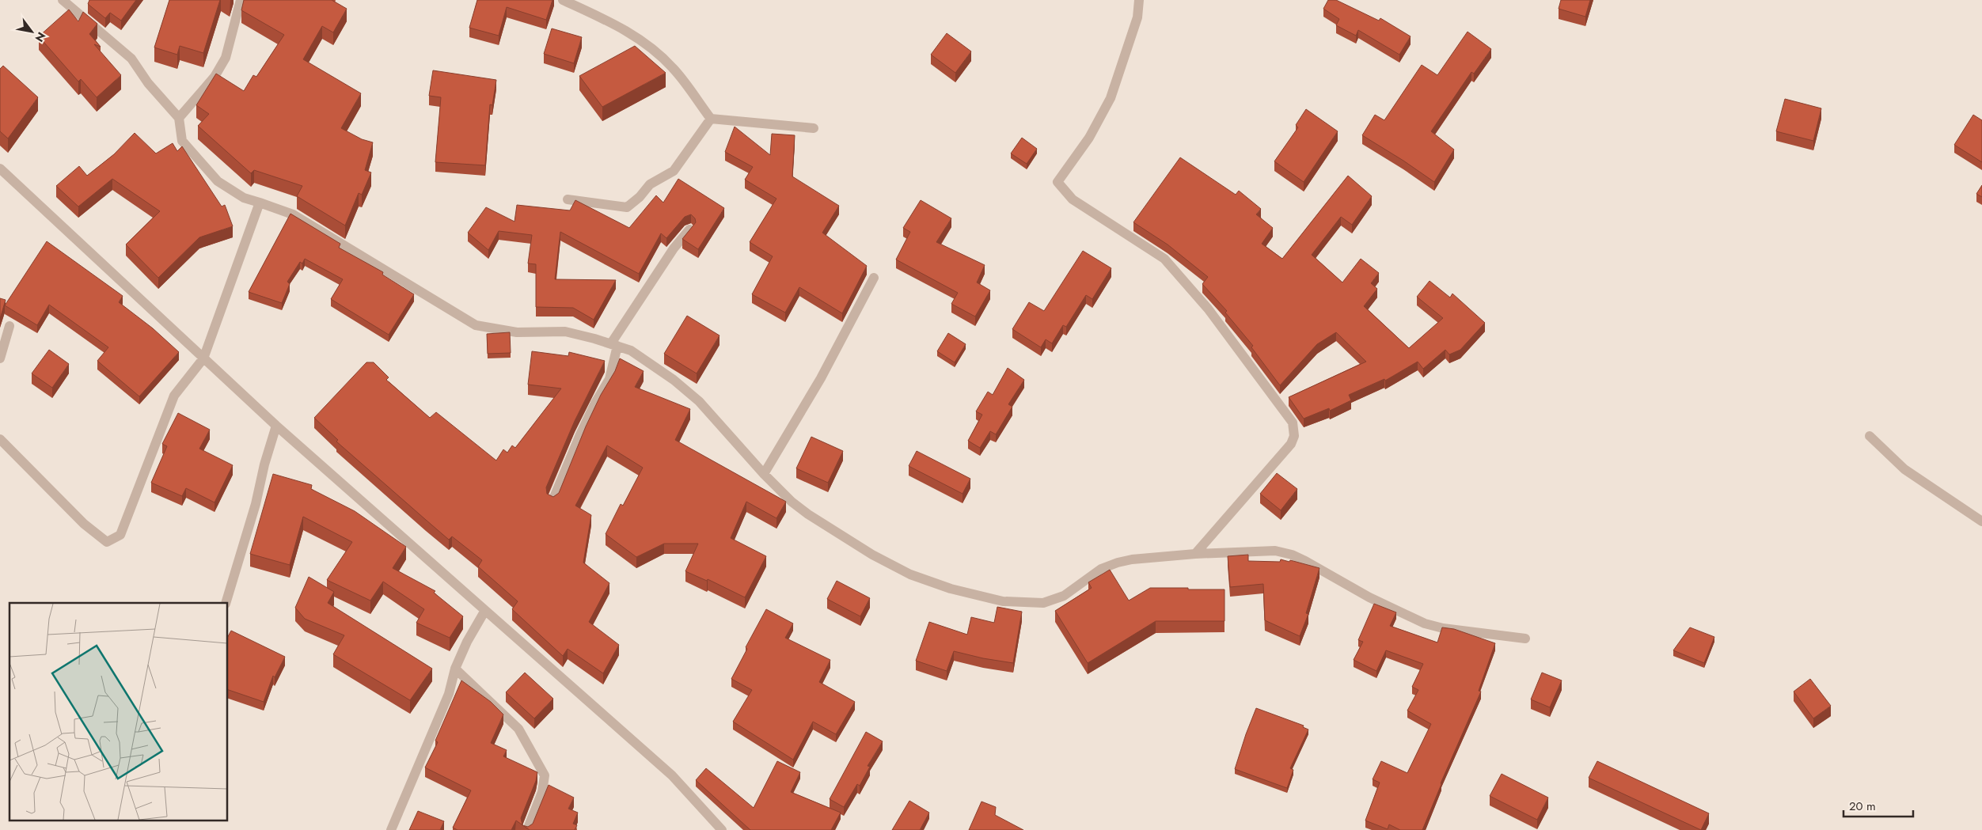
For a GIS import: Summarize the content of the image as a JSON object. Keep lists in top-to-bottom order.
{
  "scale_bar": "20 m",
  "north": "bottom right"
}
